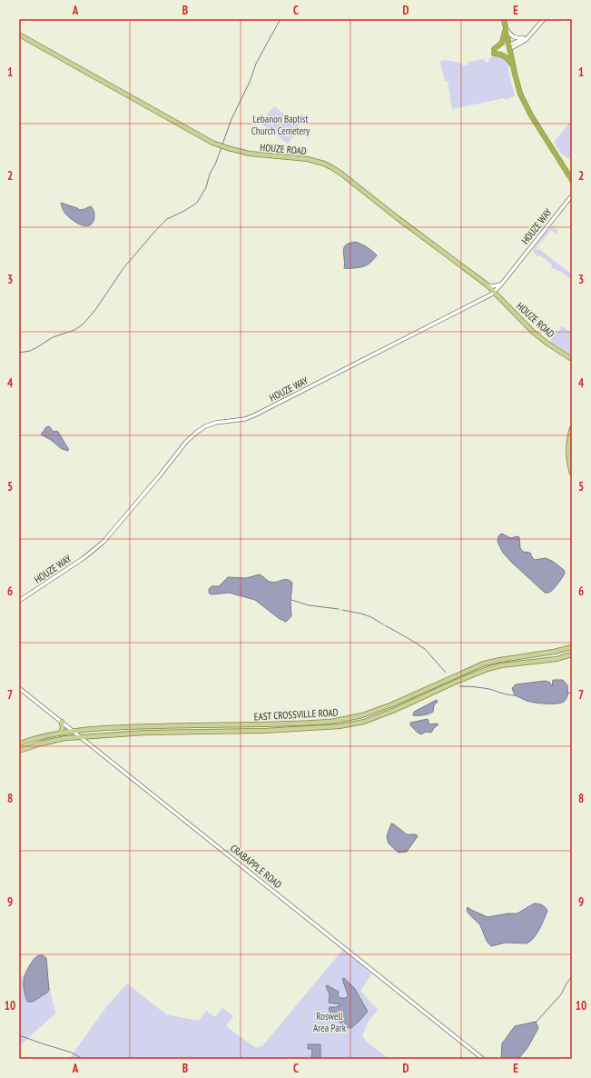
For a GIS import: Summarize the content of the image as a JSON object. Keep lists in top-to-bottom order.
{
  "streets": {
    "main road": ["HOUZE ROAD", "EAST CROSSVILLE ROAD"],
    "street": ["HOUZE WAY", "CRABAPPLE ROAD"]
  },
  "crossings": [
    ["HOUZE ROAD", "HOUZE WAY"],
    ["EAST CROSSVILLE ROAD", "CRABAPPLE ROAD"]
  ],
  "parks": ["Lebanon Baptist Church Cemetery", "Roswell Area Park"],
  "grid": {
    "columns": [
      "A",
      "B",
      "C",
      "D",
      "E"
    ],
    "rows": [
      "1",
      "2",
      "3",
      "4",
      "5",
      "6",
      "7",
      "8",
      "9",
      "10"
    ]
  }
}
